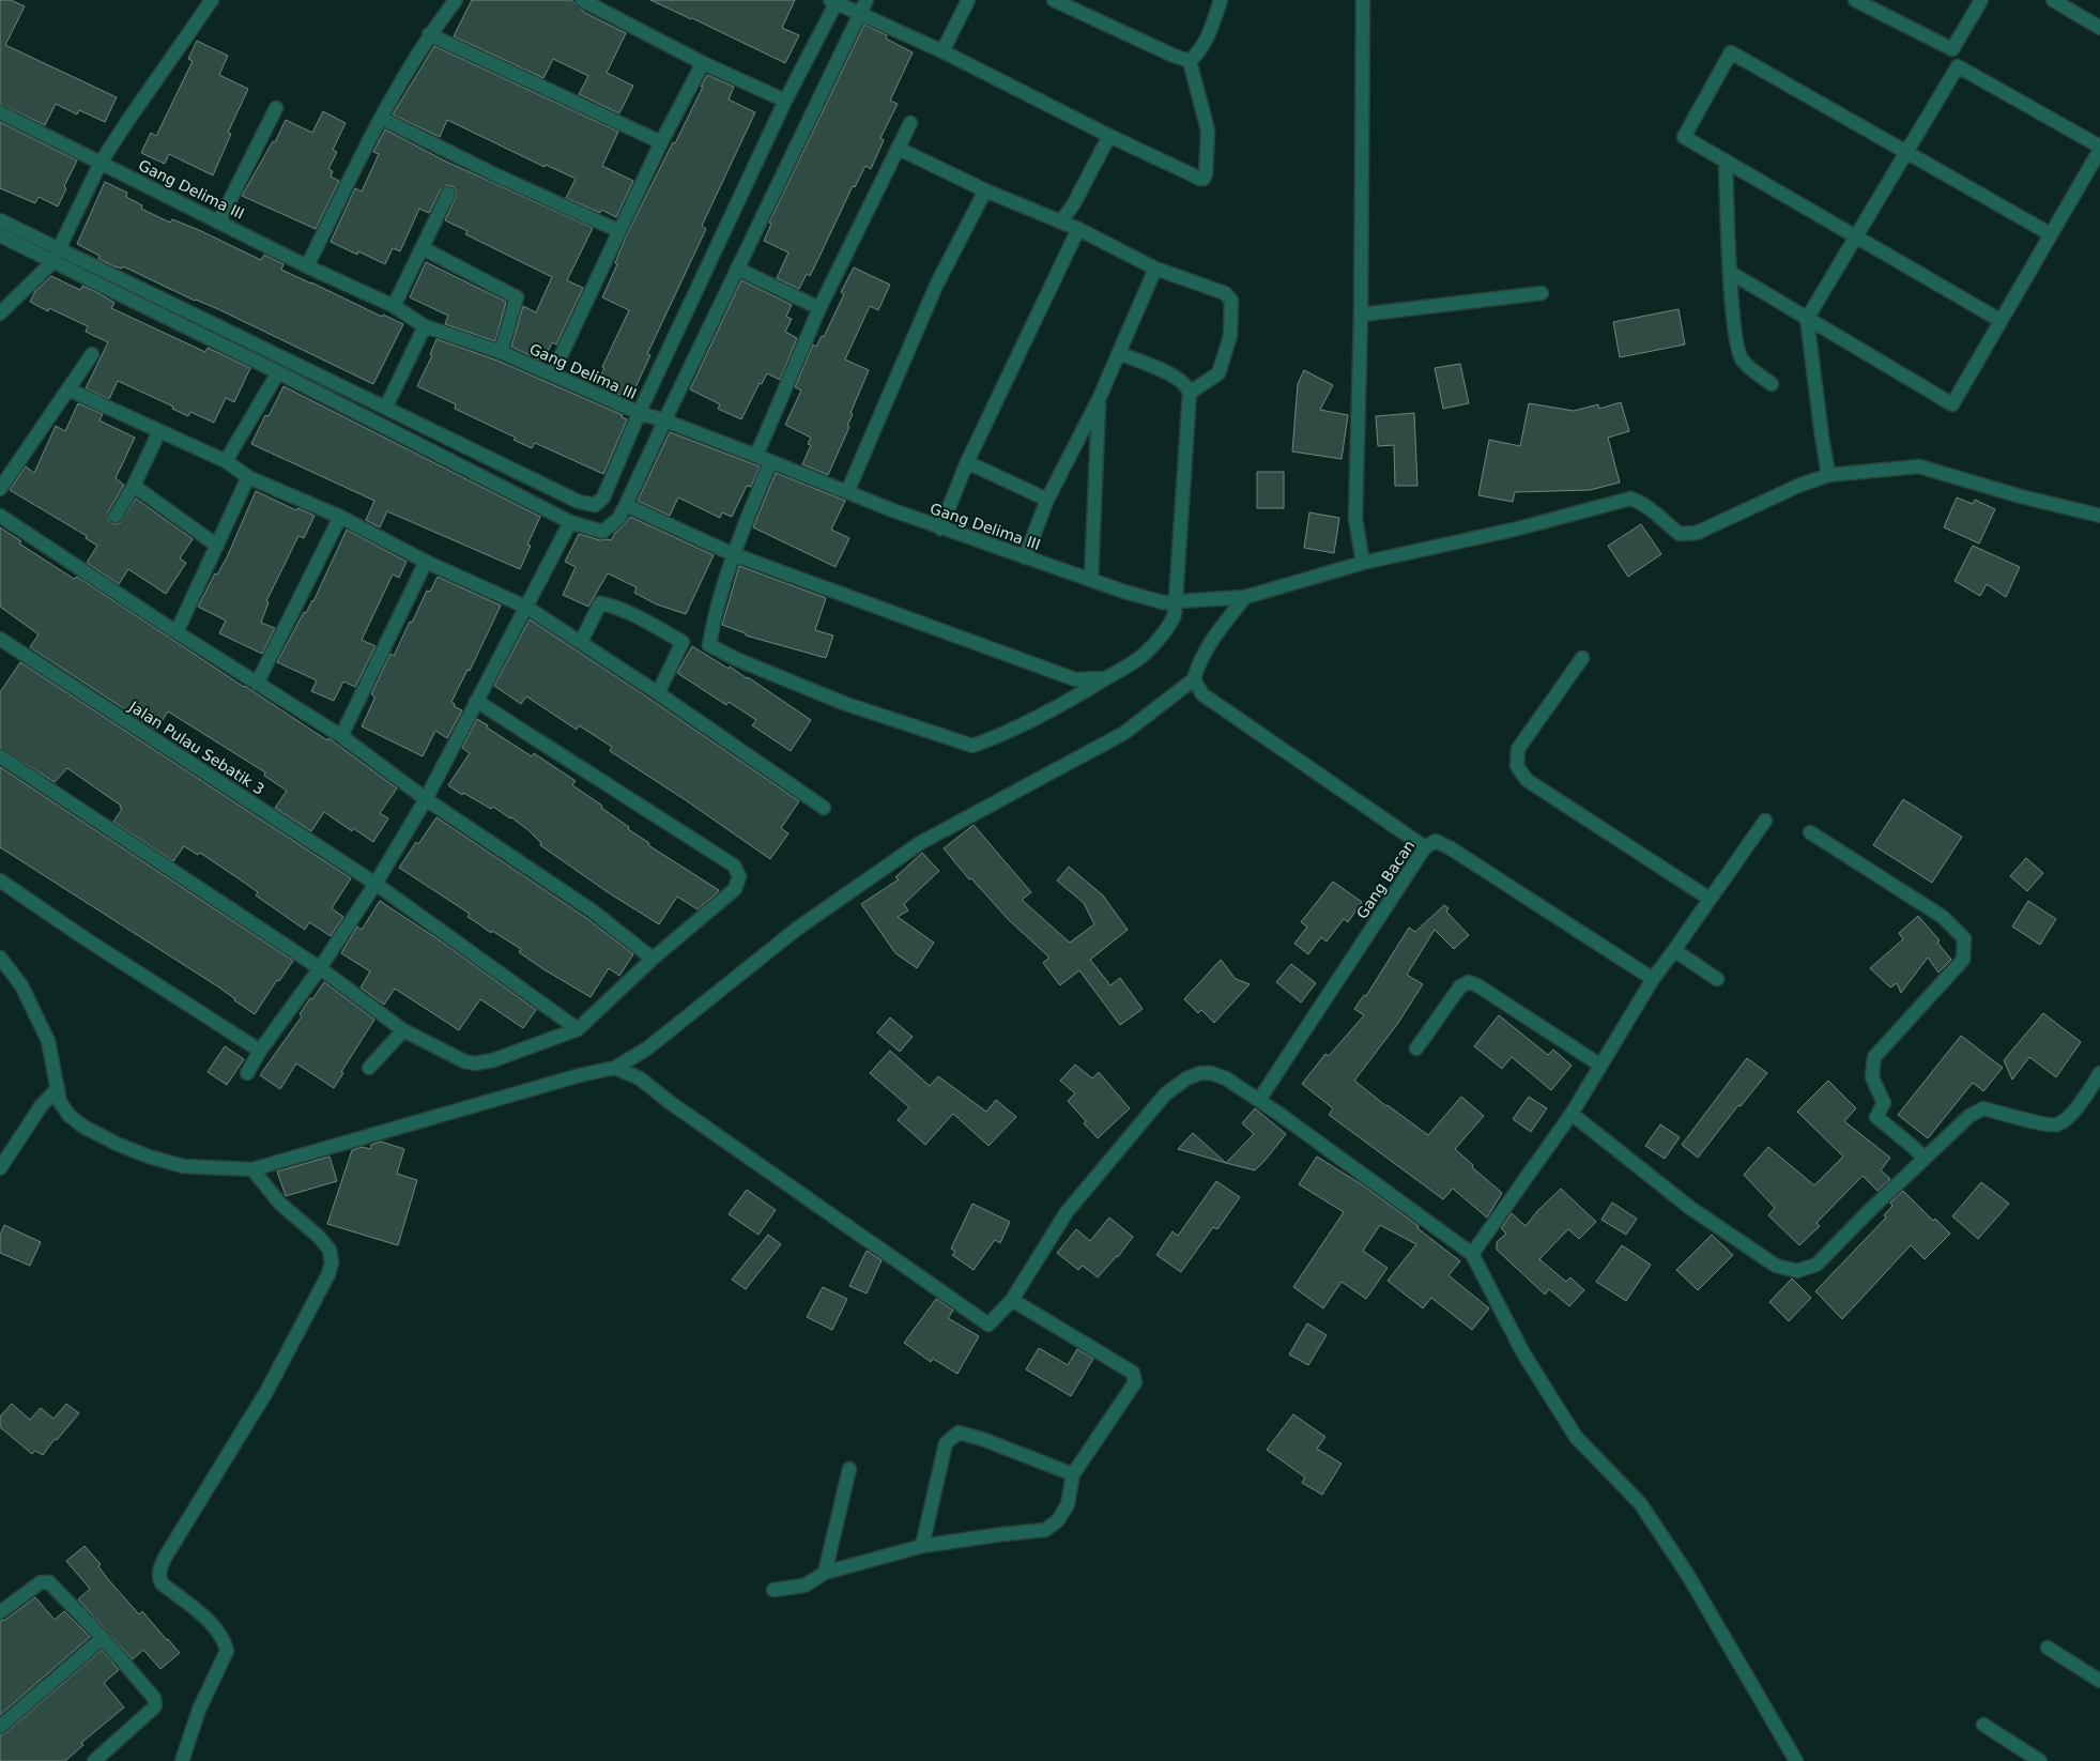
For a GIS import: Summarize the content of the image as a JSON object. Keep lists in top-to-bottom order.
{
  "streets": {
    "street": ["Gang Delima III", "Jalan Pulau Sebatik 3", "Gang Bacan"]
  }
}
